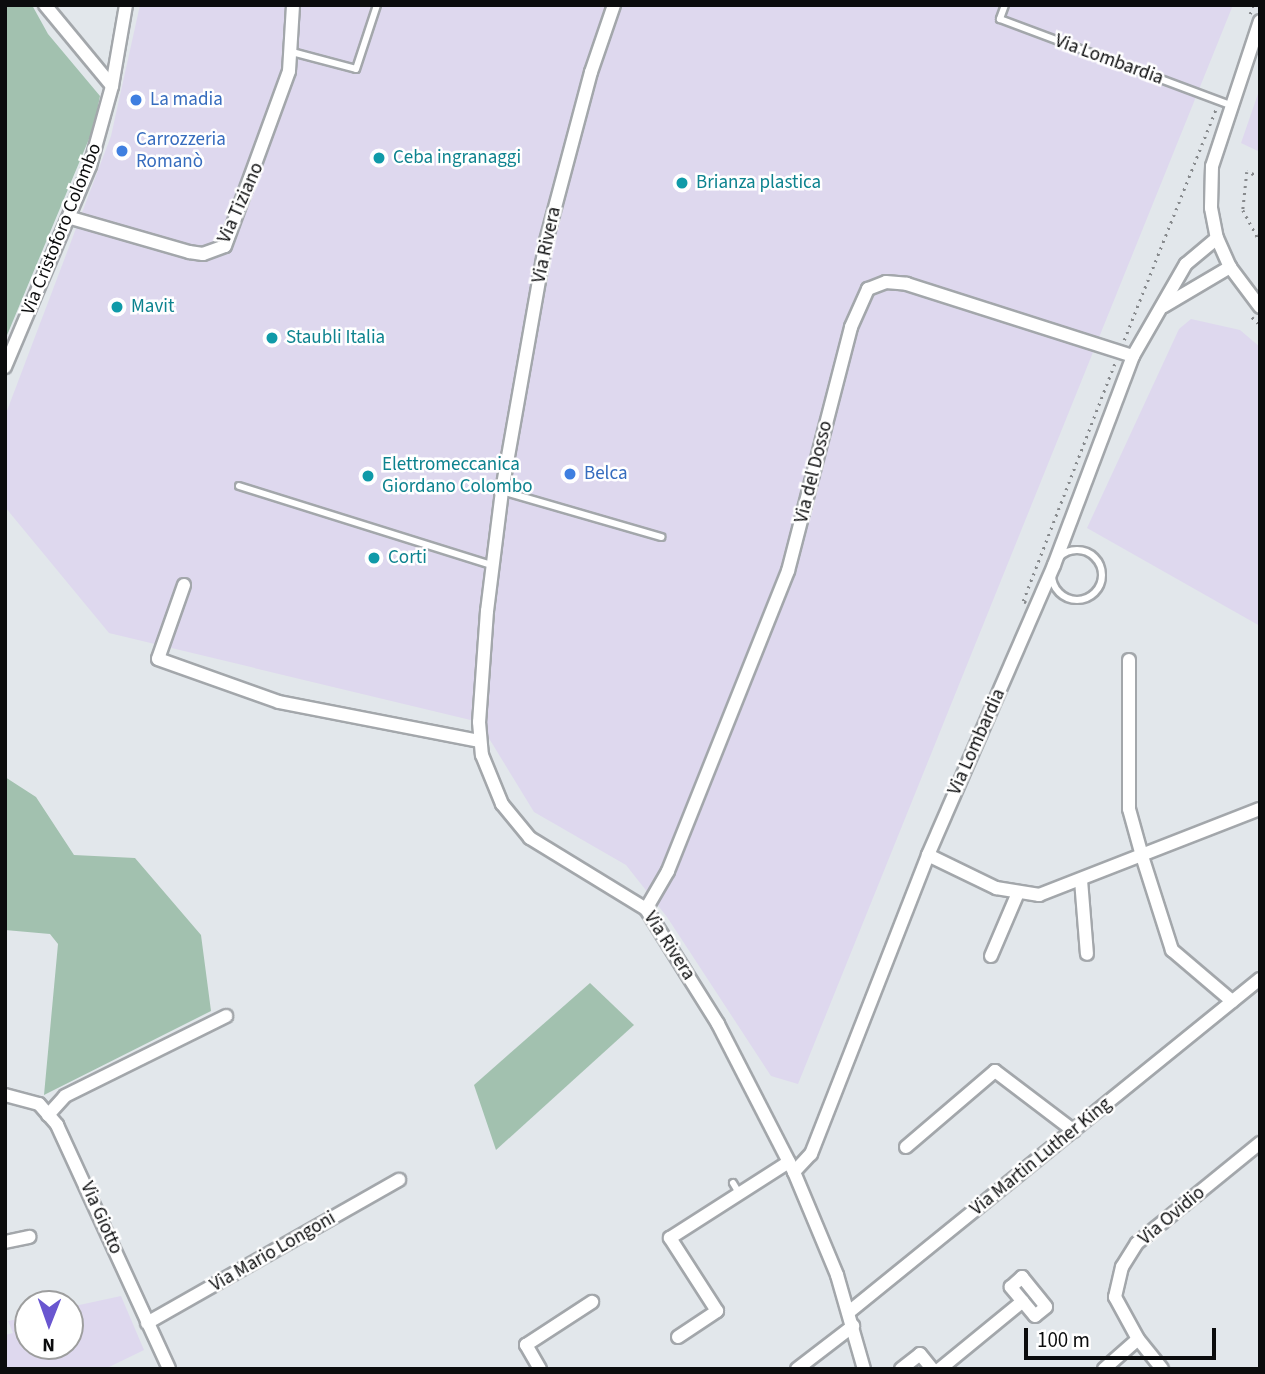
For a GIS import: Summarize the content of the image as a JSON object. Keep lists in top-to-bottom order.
{
  "streets": {
    "street": [
      "Via Lombardia",
      "Via Tiziano",
      "Via Cristoforo Colombo",
      "Via Rivera",
      "Via del Dosso",
      "Via Martin Luther King",
      "Via Ovidio",
      "Via Giotto",
      "Via Mario Longoni"
    ]
  },
  "crossings": [
    ["Via Lombardia", "Via Rivera"],
    ["Via Lombardia", "Via del Dosso"],
    ["Via Tiziano", "Via Cristoforo Colombo"],
    ["Via Rivera", "Via del Dosso"],
    ["Via Rivera", "Via Martin Luther King"],
    ["Via Giotto", "Via Mario Longoni"]
  ],
  "places": [
    "La madia",
    "Carrozzeria Romanò",
    "Ceba ingranaggi",
    "Brianza plastica",
    "Mavit",
    "Staubli Italia",
    "Belca",
    "Elettromeccanica Giordano Colombo",
    "Corti"
  ],
  "scale_bar": "100 m",
  "north": "bottom"
}
